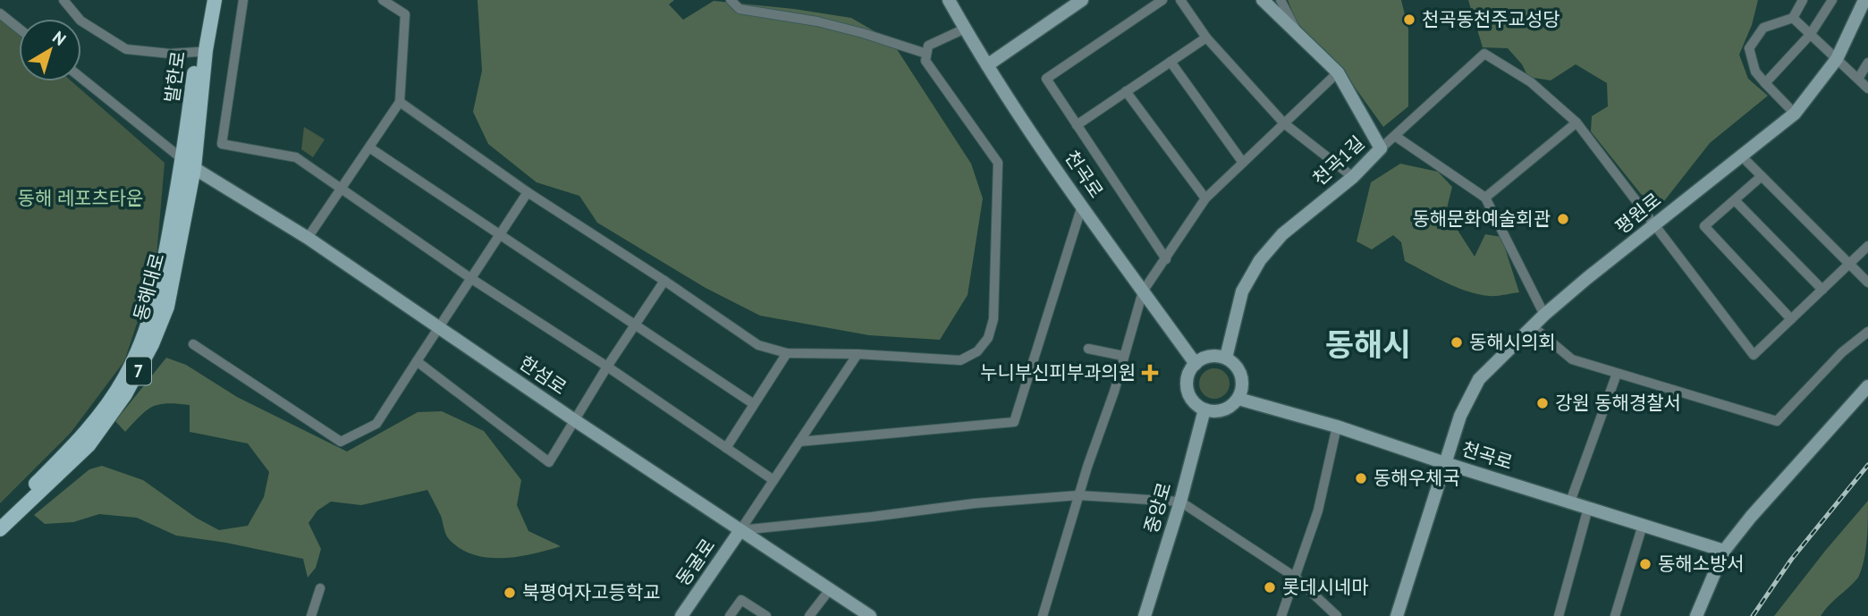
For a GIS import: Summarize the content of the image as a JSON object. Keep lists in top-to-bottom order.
{
  "streets": {
    "main road": ["발한로", "동해대로", "7"],
    "street": [
      "천곡1길",
      "천곡로",
      "평원로",
      "한섬로",
      "중앙로",
      "동굴로"
    ]
  },
  "crossings": [
    ["발한로", "동해대로"],
    ["발한로", "한섬로"],
    ["천곡1길", "천곡로"],
    ["천곡1길", "중앙로"],
    ["천곡로", "평원로"],
    ["천곡로", "중앙로"],
    ["동해대로", "한섬로"],
    ["한섬로", "동굴로"]
  ],
  "districts": ["동해시"],
  "parks": ["동해 레포츠타운"],
  "places": {
    "other": [
      "천곡동천주교성당",
      "동해문화예술회관",
      "동해시의회",
      "강원 동해경찰서",
      "동해우체국",
      "동해소방서",
      "롯데시네마",
      "북평여자고등학교"
    ],
    "health": ["누니부신피부과의원"]
  },
  "north": "top right"
}
